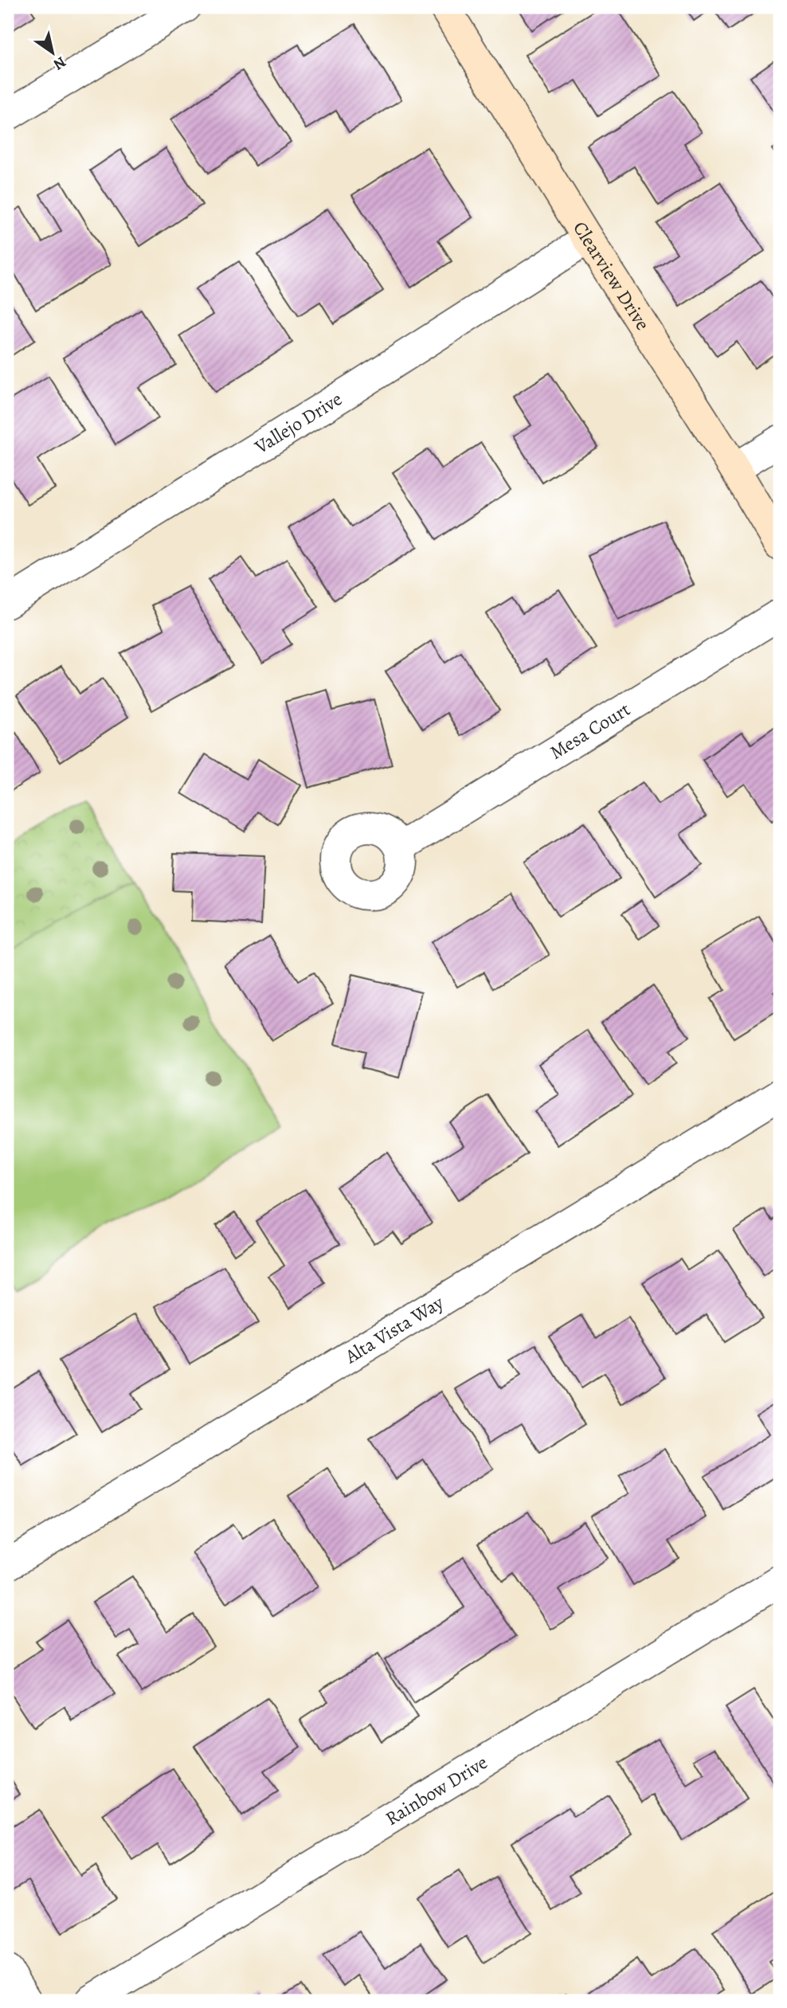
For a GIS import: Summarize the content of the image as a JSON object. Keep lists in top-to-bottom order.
{
  "streets": {
    "street": [
      "Clearview Drive",
      "Vallejo Drive",
      "Mesa Court",
      "Alta Vista Way",
      "Rainbow Drive"
    ]
  },
  "crossings": [
    ["Clearview Drive", "Vallejo Drive"]
  ],
  "north": "bottom right"
}
